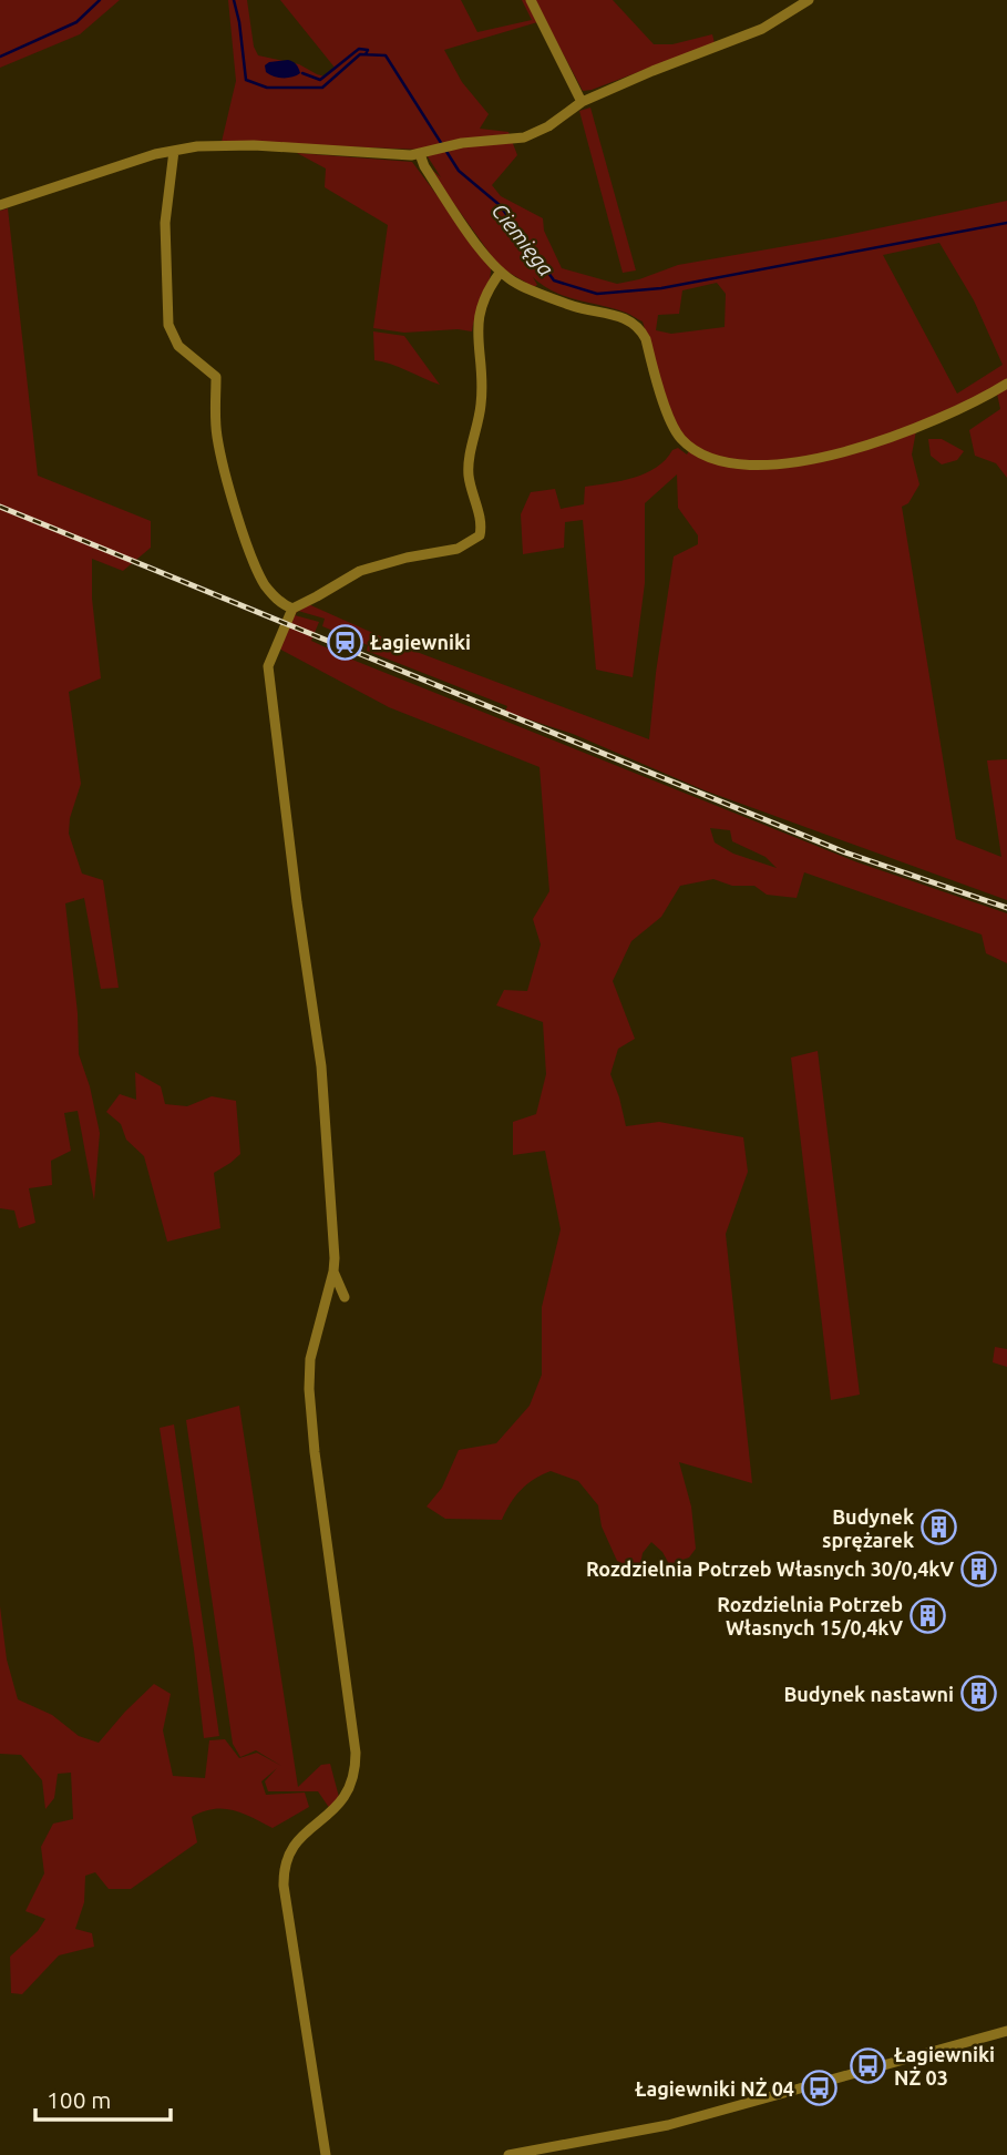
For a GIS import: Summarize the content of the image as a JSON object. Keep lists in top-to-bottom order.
{
  "water": ["Ciemięga"],
  "places": {
    "station": ["Łagiewniki"],
    "building": [
      "Budynek sprężarek",
      "Rozdzielnia Potrzeb Własnych 30/0,4kV",
      "Rozdzielnia Potrzeb Własnych 15/0,4kV",
      "Budynek nastawni"
    ],
    "bus stop": ["Łagiewniki NŻ 03", "Łagiewniki NŻ 04"]
  },
  "scale_bar": "100 m"
}
